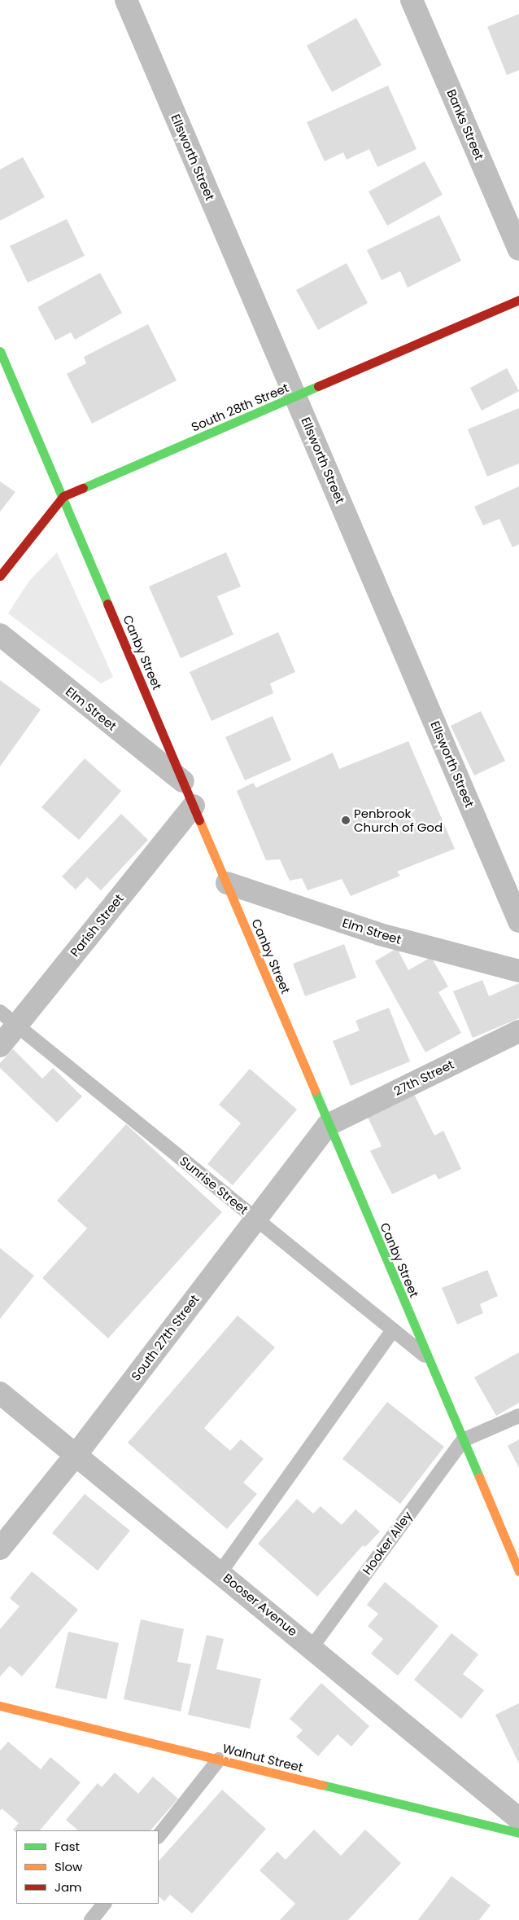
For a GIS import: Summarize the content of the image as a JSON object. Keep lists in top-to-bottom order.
{
  "streets": {
    "main road": ["South 28th Street", "Canby Street", "Walnut Street"],
    "street": [
      "Banks Street",
      "Ellsworth Street",
      "Elm Street",
      "Parish Street",
      "27th Street",
      "South 27th Street",
      "Booser Avenue"
    ],
    "lane": ["Sunrise Street", "Hooker Alley"]
  },
  "crossings": [
    ["Ellsworth Street", "South 28th Street"],
    ["South 28th Street", "Canby Street"],
    ["Canby Street", "Elm Street"],
    ["Canby Street", "Parish Street"],
    ["Canby Street", "27th Street"],
    ["Canby Street", "Sunrise Street"],
    ["Canby Street", "South 27th Street"],
    ["Canby Street", "Hooker Alley"],
    ["Parish Street", "Sunrise Street"],
    ["27th Street", "South 27th Street"],
    ["Sunrise Street", "South 27th Street"],
    ["South 27th Street", "Booser Avenue"],
    ["Hooker Alley", "Booser Avenue"]
  ],
  "places": ["Penbrook Church of God"],
  "legend": ["Fast", "Slow", "Jam"]
}
